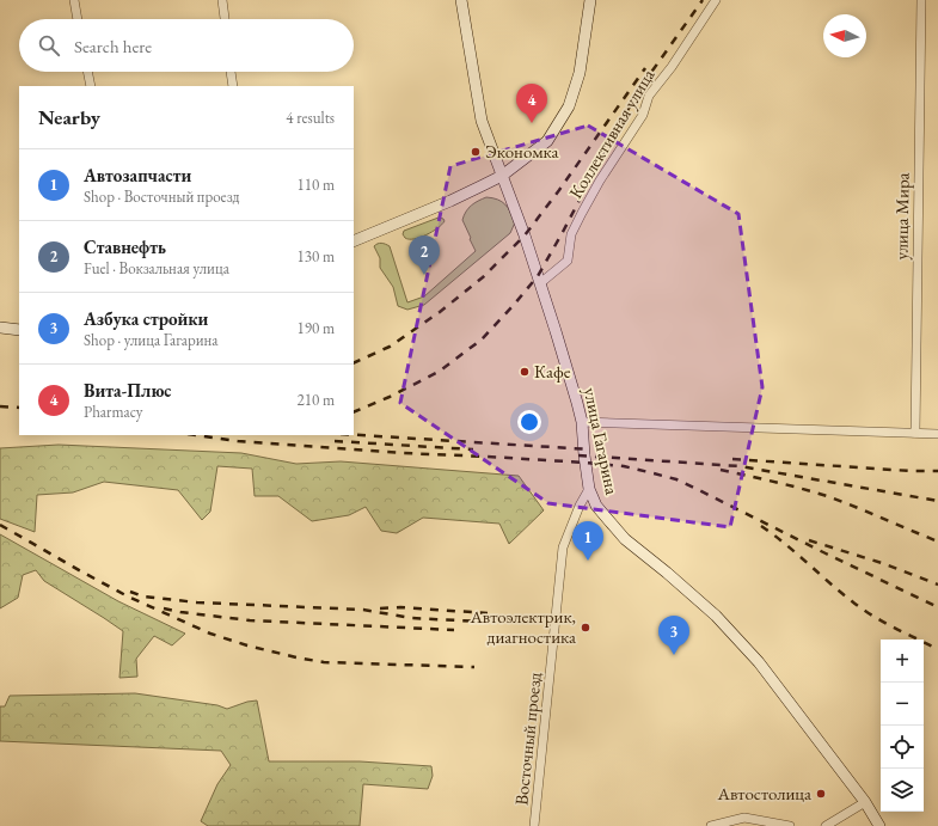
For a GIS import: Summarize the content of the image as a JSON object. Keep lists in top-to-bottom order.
{
  "streets": {
    "main road": ["улица Гагарина"],
    "street": ["Коллективная улица", "улица Мира", "Восточный проезд"]
  },
  "crossings": [
    ["Коллективная улица", "улица Гагарина"],
    ["улица Гагарина", "Восточный проезд"]
  ],
  "places": [
    "Экономка",
    "Кафе",
    "Автоэлектрик, диагностика",
    "Автостолица"
  ],
  "north": "left",
  "page": {
    "search": "Search here",
    "pins": [
      "4",
      "2",
      "1",
      "3"
    ],
    "heading": ["Nearby", "4 results"],
    "list": [
      {
        "mark": "1",
        "name": "Автозапчасти",
        "note": "Shop · Восточный проезд",
        "value": "110 m"
      },
      {
        "mark": "2",
        "name": "Ставнефть",
        "note": "Fuel · Вокзальная улица",
        "value": "130 m"
      },
      {
        "mark": "3",
        "name": "Азбука стройки",
        "note": "Shop · улица Гагарина",
        "value": "190 m"
      },
      {
        "mark": "4",
        "name": "Вита-Плюс",
        "note": "Pharmacy",
        "value": "210 m"
      }
    ],
    "map_buttons": ["+", "−"]
  }
}
